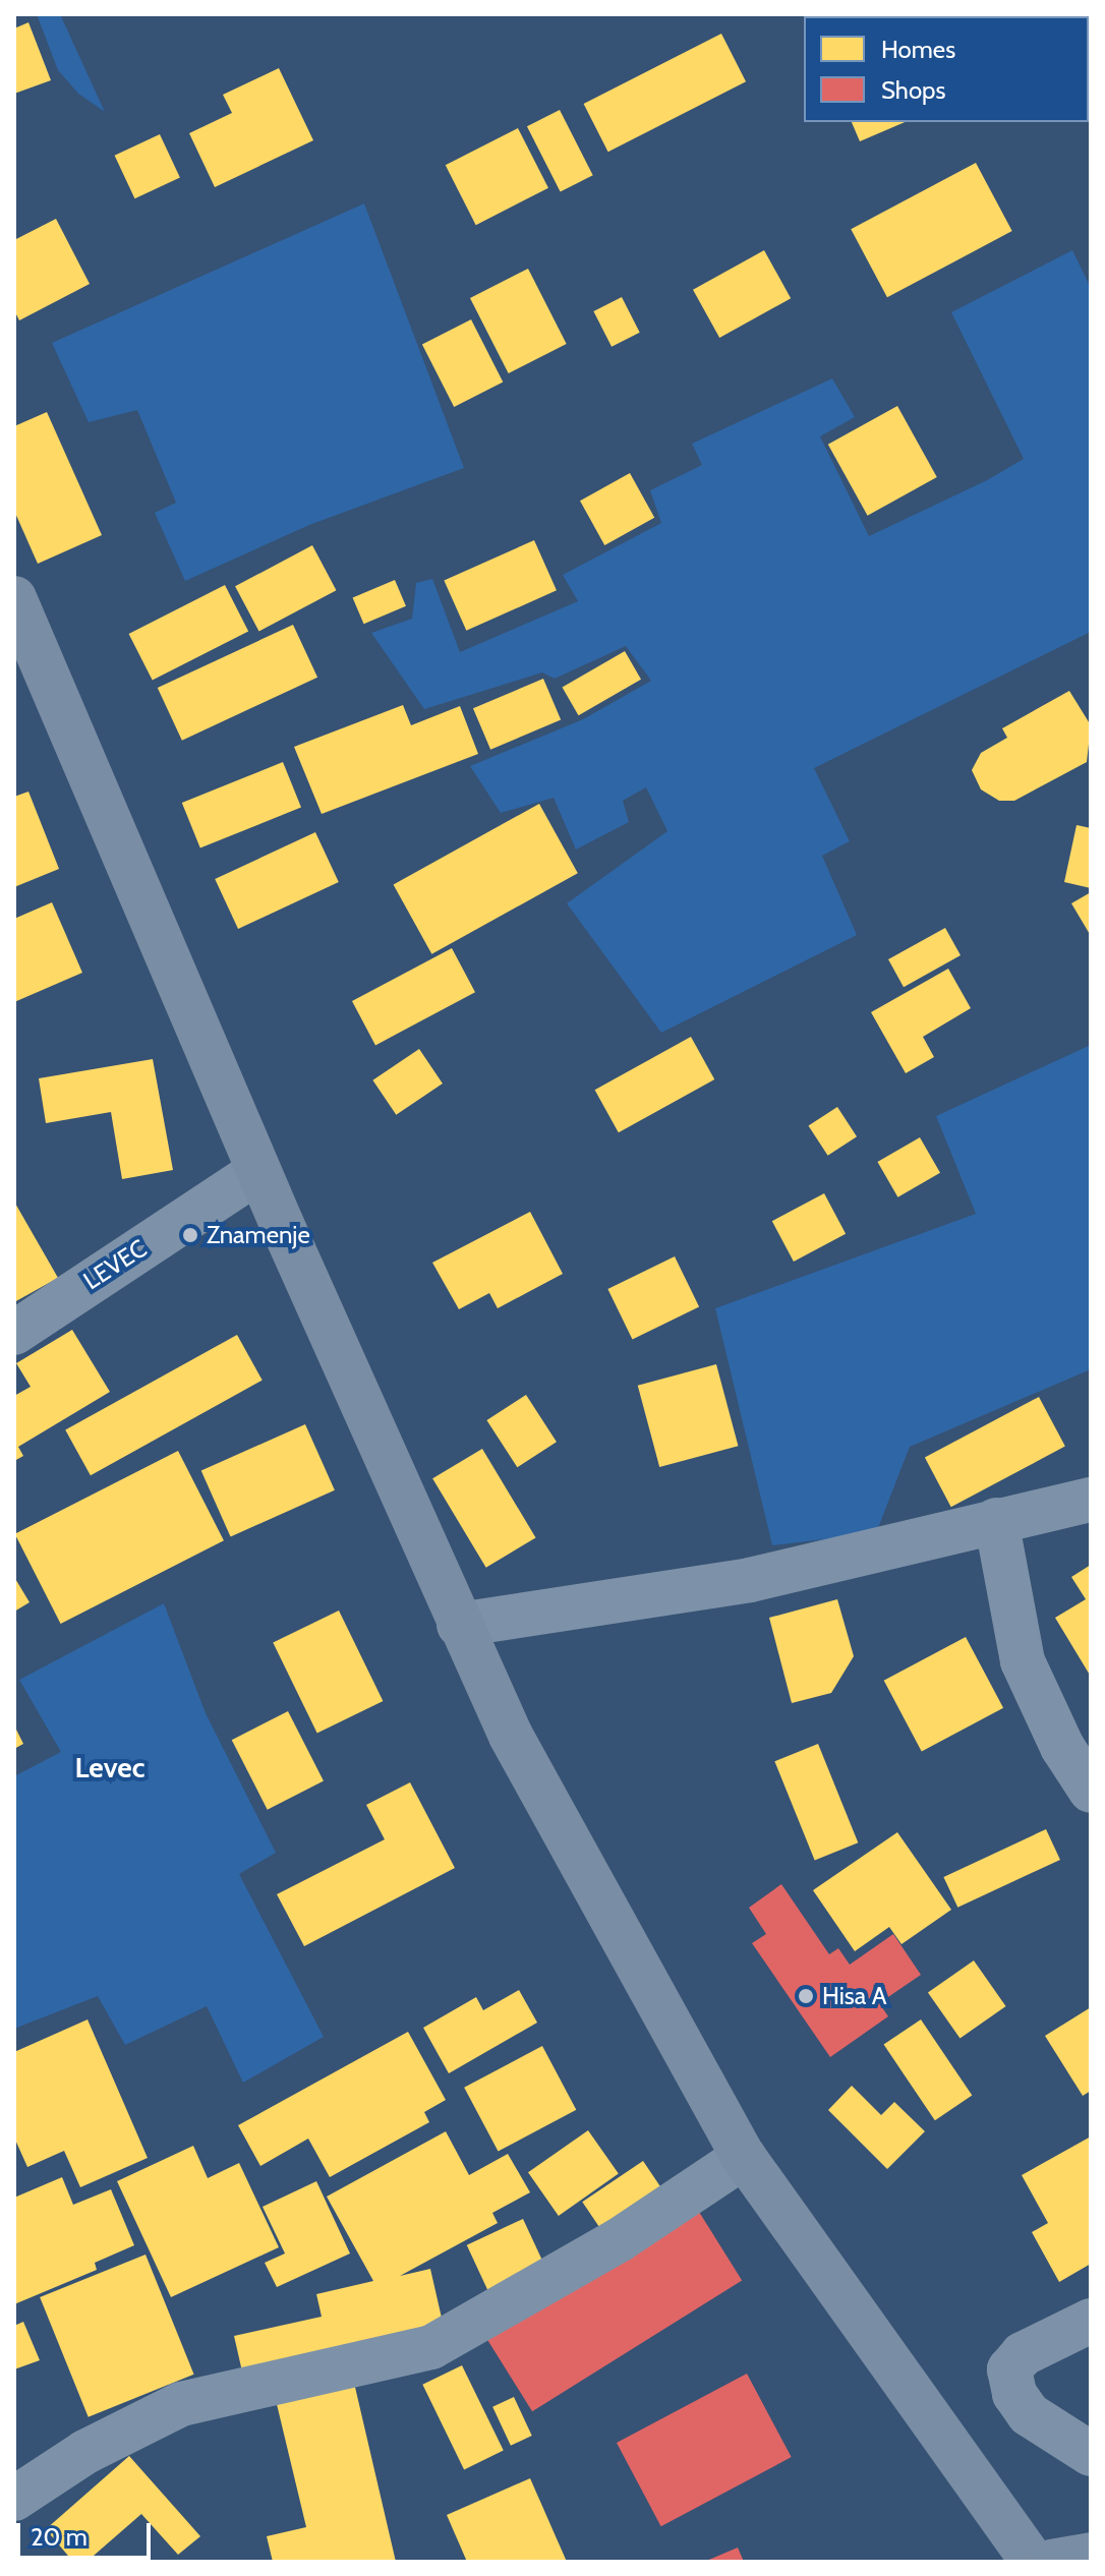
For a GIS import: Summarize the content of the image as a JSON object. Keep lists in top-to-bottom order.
{
  "streets": {
    "street": ["LEVEC"]
  },
  "districts": ["Levec"],
  "places": ["Znamenje", "Hisa A"],
  "legend": ["Homes", "Shops"],
  "scale_bar": "20 m"
}
